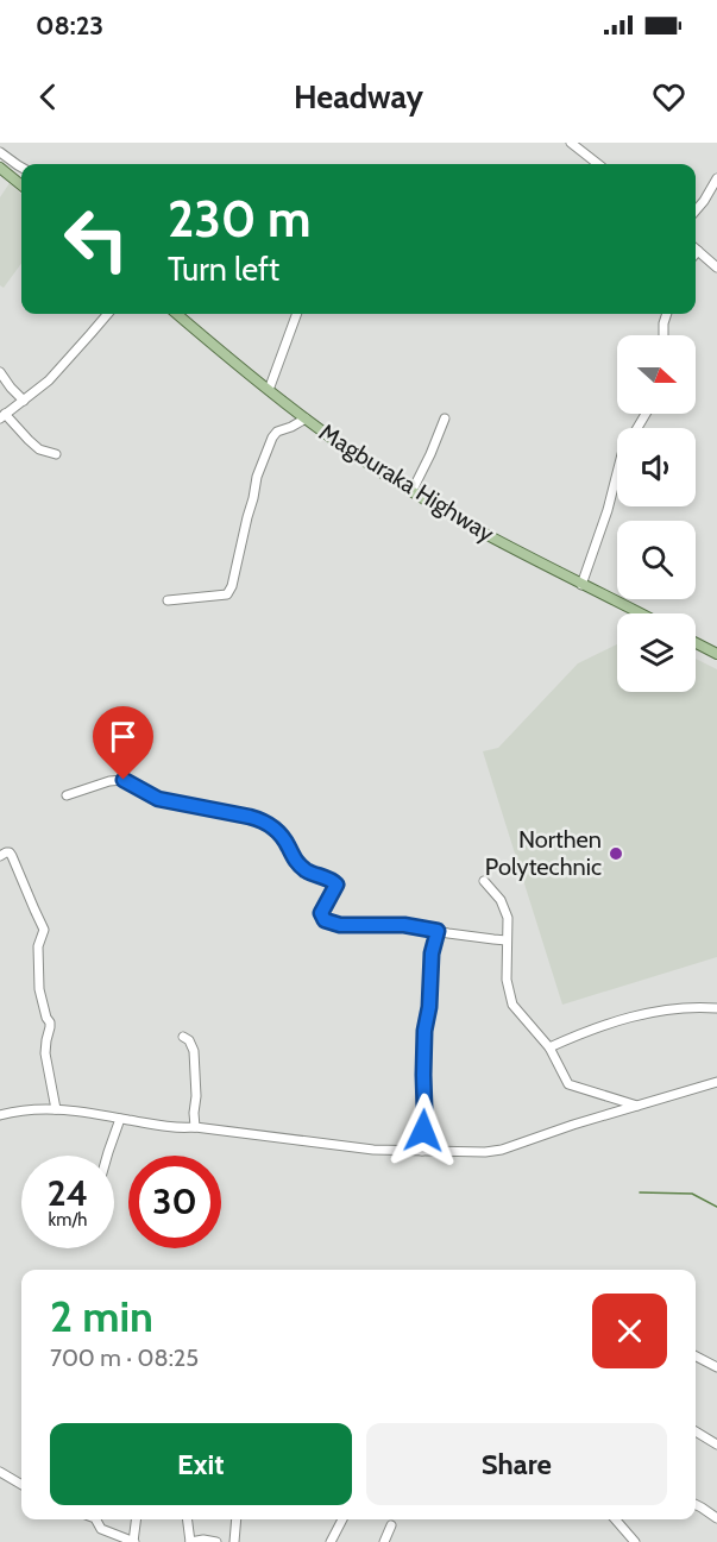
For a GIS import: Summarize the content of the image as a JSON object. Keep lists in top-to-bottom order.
{
  "streets": {
    "main road": ["Magburaka Highway"]
  },
  "places": ["Northen Polytechnic"],
  "north": "right",
  "page": {
    "status": "08:23",
    "header": "Headway",
    "turn": ["230 m", "Turn left"],
    "speed": "24 km/h",
    "limit": "30",
    "heading": ["2 min", "700 m · 08:25"],
    "buttons": ["Exit", "Share"]
  }
}
